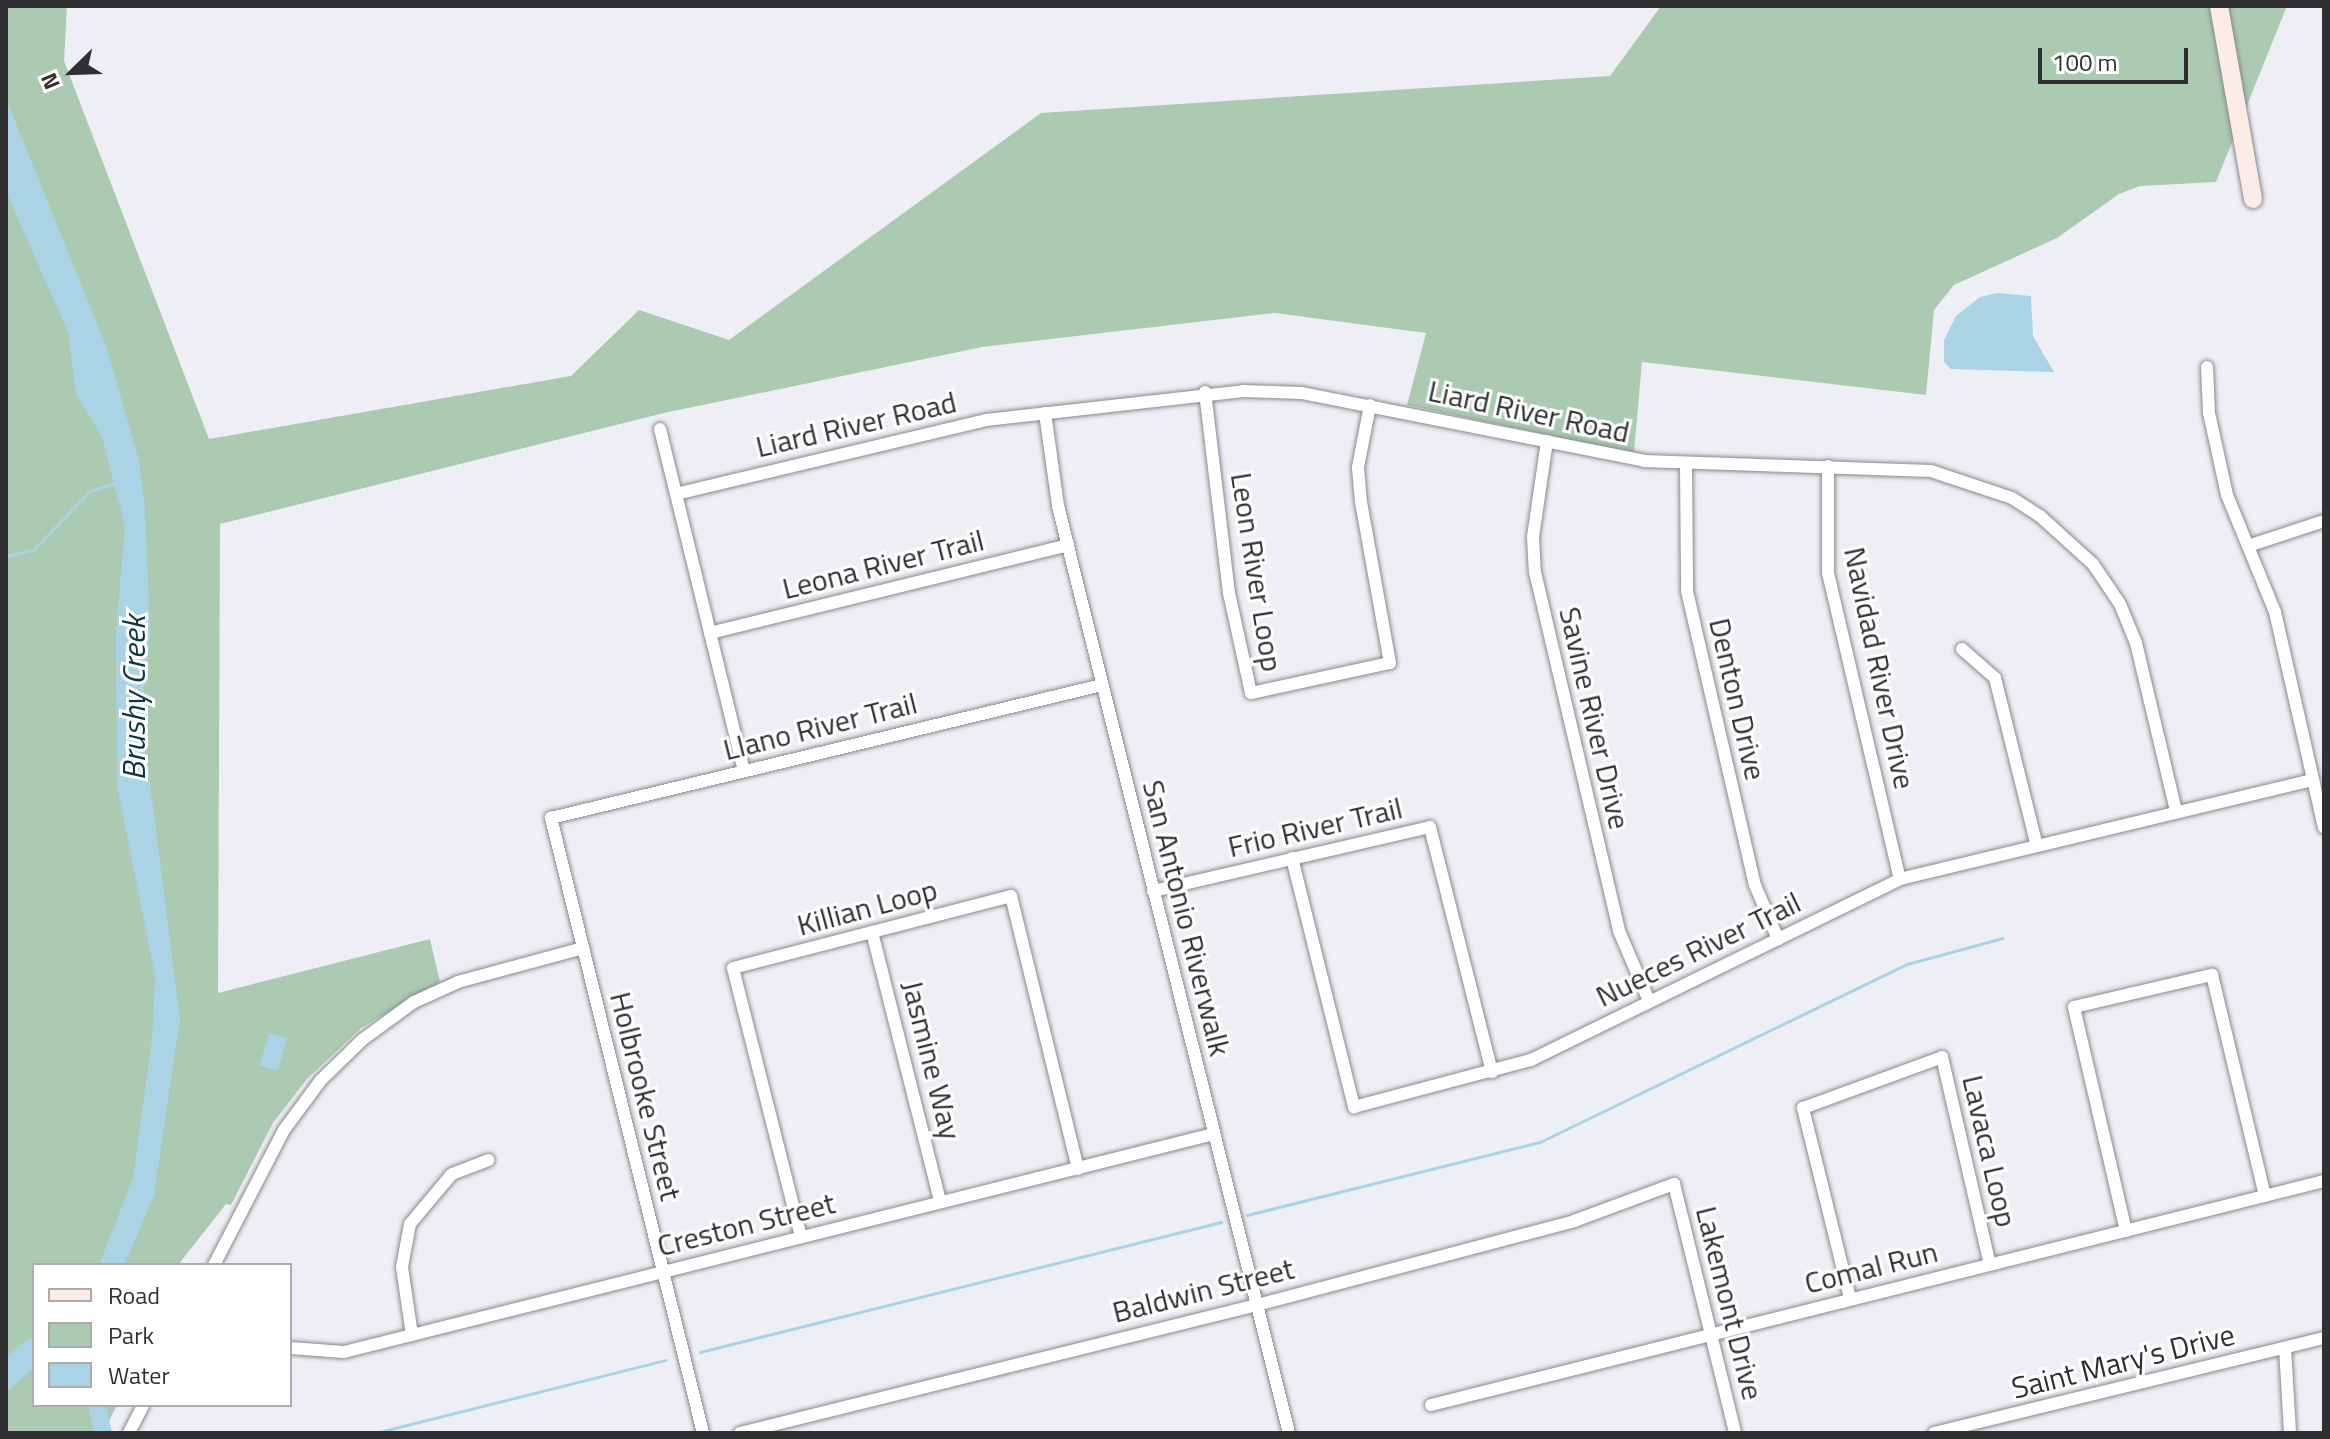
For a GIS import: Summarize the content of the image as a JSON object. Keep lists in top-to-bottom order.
{
  "streets": {
    "street": [
      "Liard River Road",
      "Leona River Trail",
      "Leon River Loop",
      "Navidad River Drive",
      "Denton Drive",
      "Savine River Drive",
      "Llano River Trail",
      "Frio River Trail",
      "Killian Loop",
      "San Antonio Riverwalk",
      "Nueces River Trail",
      "Jasmine Way",
      "Holbrooke Street",
      "Lavaca Loop",
      "Creston Street",
      "Comal Run",
      "Baldwin Street",
      "Lakemont Drive",
      "Saint Mary's Drive"
    ]
  },
  "crossings": [
    ["Liard River Road", "Leon River Loop"],
    ["Liard River Road", "Navidad River Drive"],
    ["Liard River Road", "Denton Drive"],
    ["Liard River Road", "Savine River Drive"],
    ["Liard River Road", "San Antonio Riverwalk"],
    ["Liard River Road", "Nueces River Trail"],
    ["Leona River Trail", "San Antonio Riverwalk"],
    ["Navidad River Drive", "Nueces River Trail"],
    ["Denton Drive", "Nueces River Trail"],
    ["Savine River Drive", "Nueces River Trail"],
    ["Llano River Trail", "San Antonio Riverwalk"],
    ["Llano River Trail", "Holbrooke Street"],
    ["Frio River Trail", "San Antonio Riverwalk"],
    ["Frio River Trail", "Nueces River Trail"],
    ["Killian Loop", "Jasmine Way"],
    ["Killian Loop", "Creston Street"],
    ["San Antonio Riverwalk", "Creston Street"],
    ["San Antonio Riverwalk", "Baldwin Street"],
    ["Jasmine Way", "Creston Street"],
    ["Holbrooke Street", "Creston Street"],
    ["Lavaca Loop", "Comal Run"],
    ["Comal Run", "Lakemont Drive"],
    ["Baldwin Street", "Lakemont Drive"]
  ],
  "water": ["Brushy Creek"],
  "legend": ["Road", "Park", "Water"],
  "scale_bar": "100 m",
  "north": "bottom left"
}
